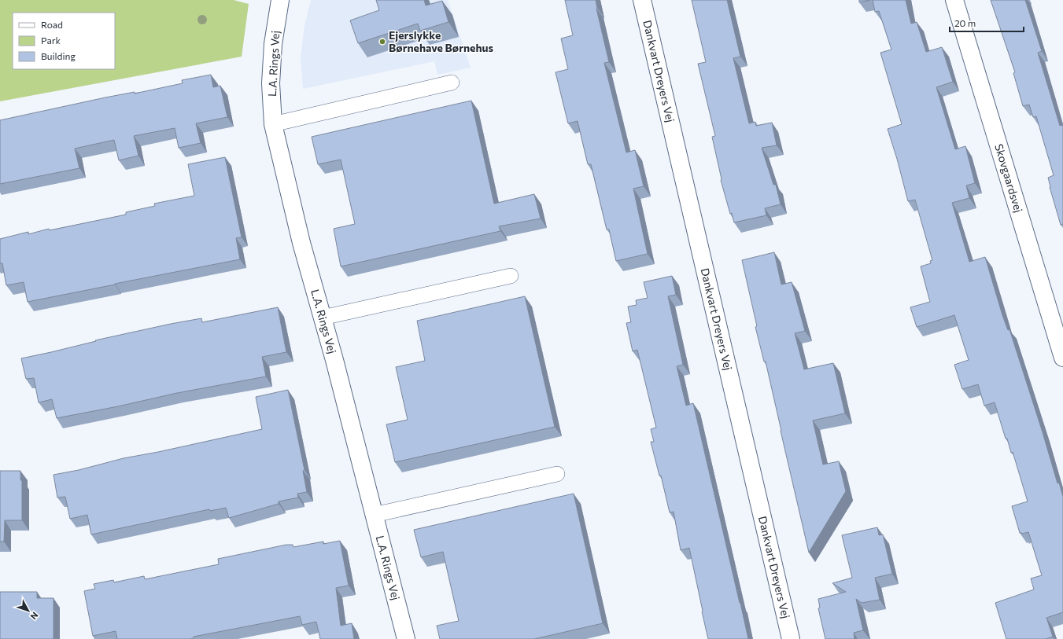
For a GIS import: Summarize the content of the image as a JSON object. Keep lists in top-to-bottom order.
{
  "streets": {
    "street": ["L.A. Rings Vej", "Dankvart Dreyers Vej", "Skovgaardsvej"]
  },
  "places": ["Ejerslykke Børnehave Børnehus"],
  "legend": ["Road", "Park", "Building"],
  "scale_bar": "20 m",
  "north": "bottom right"
}
